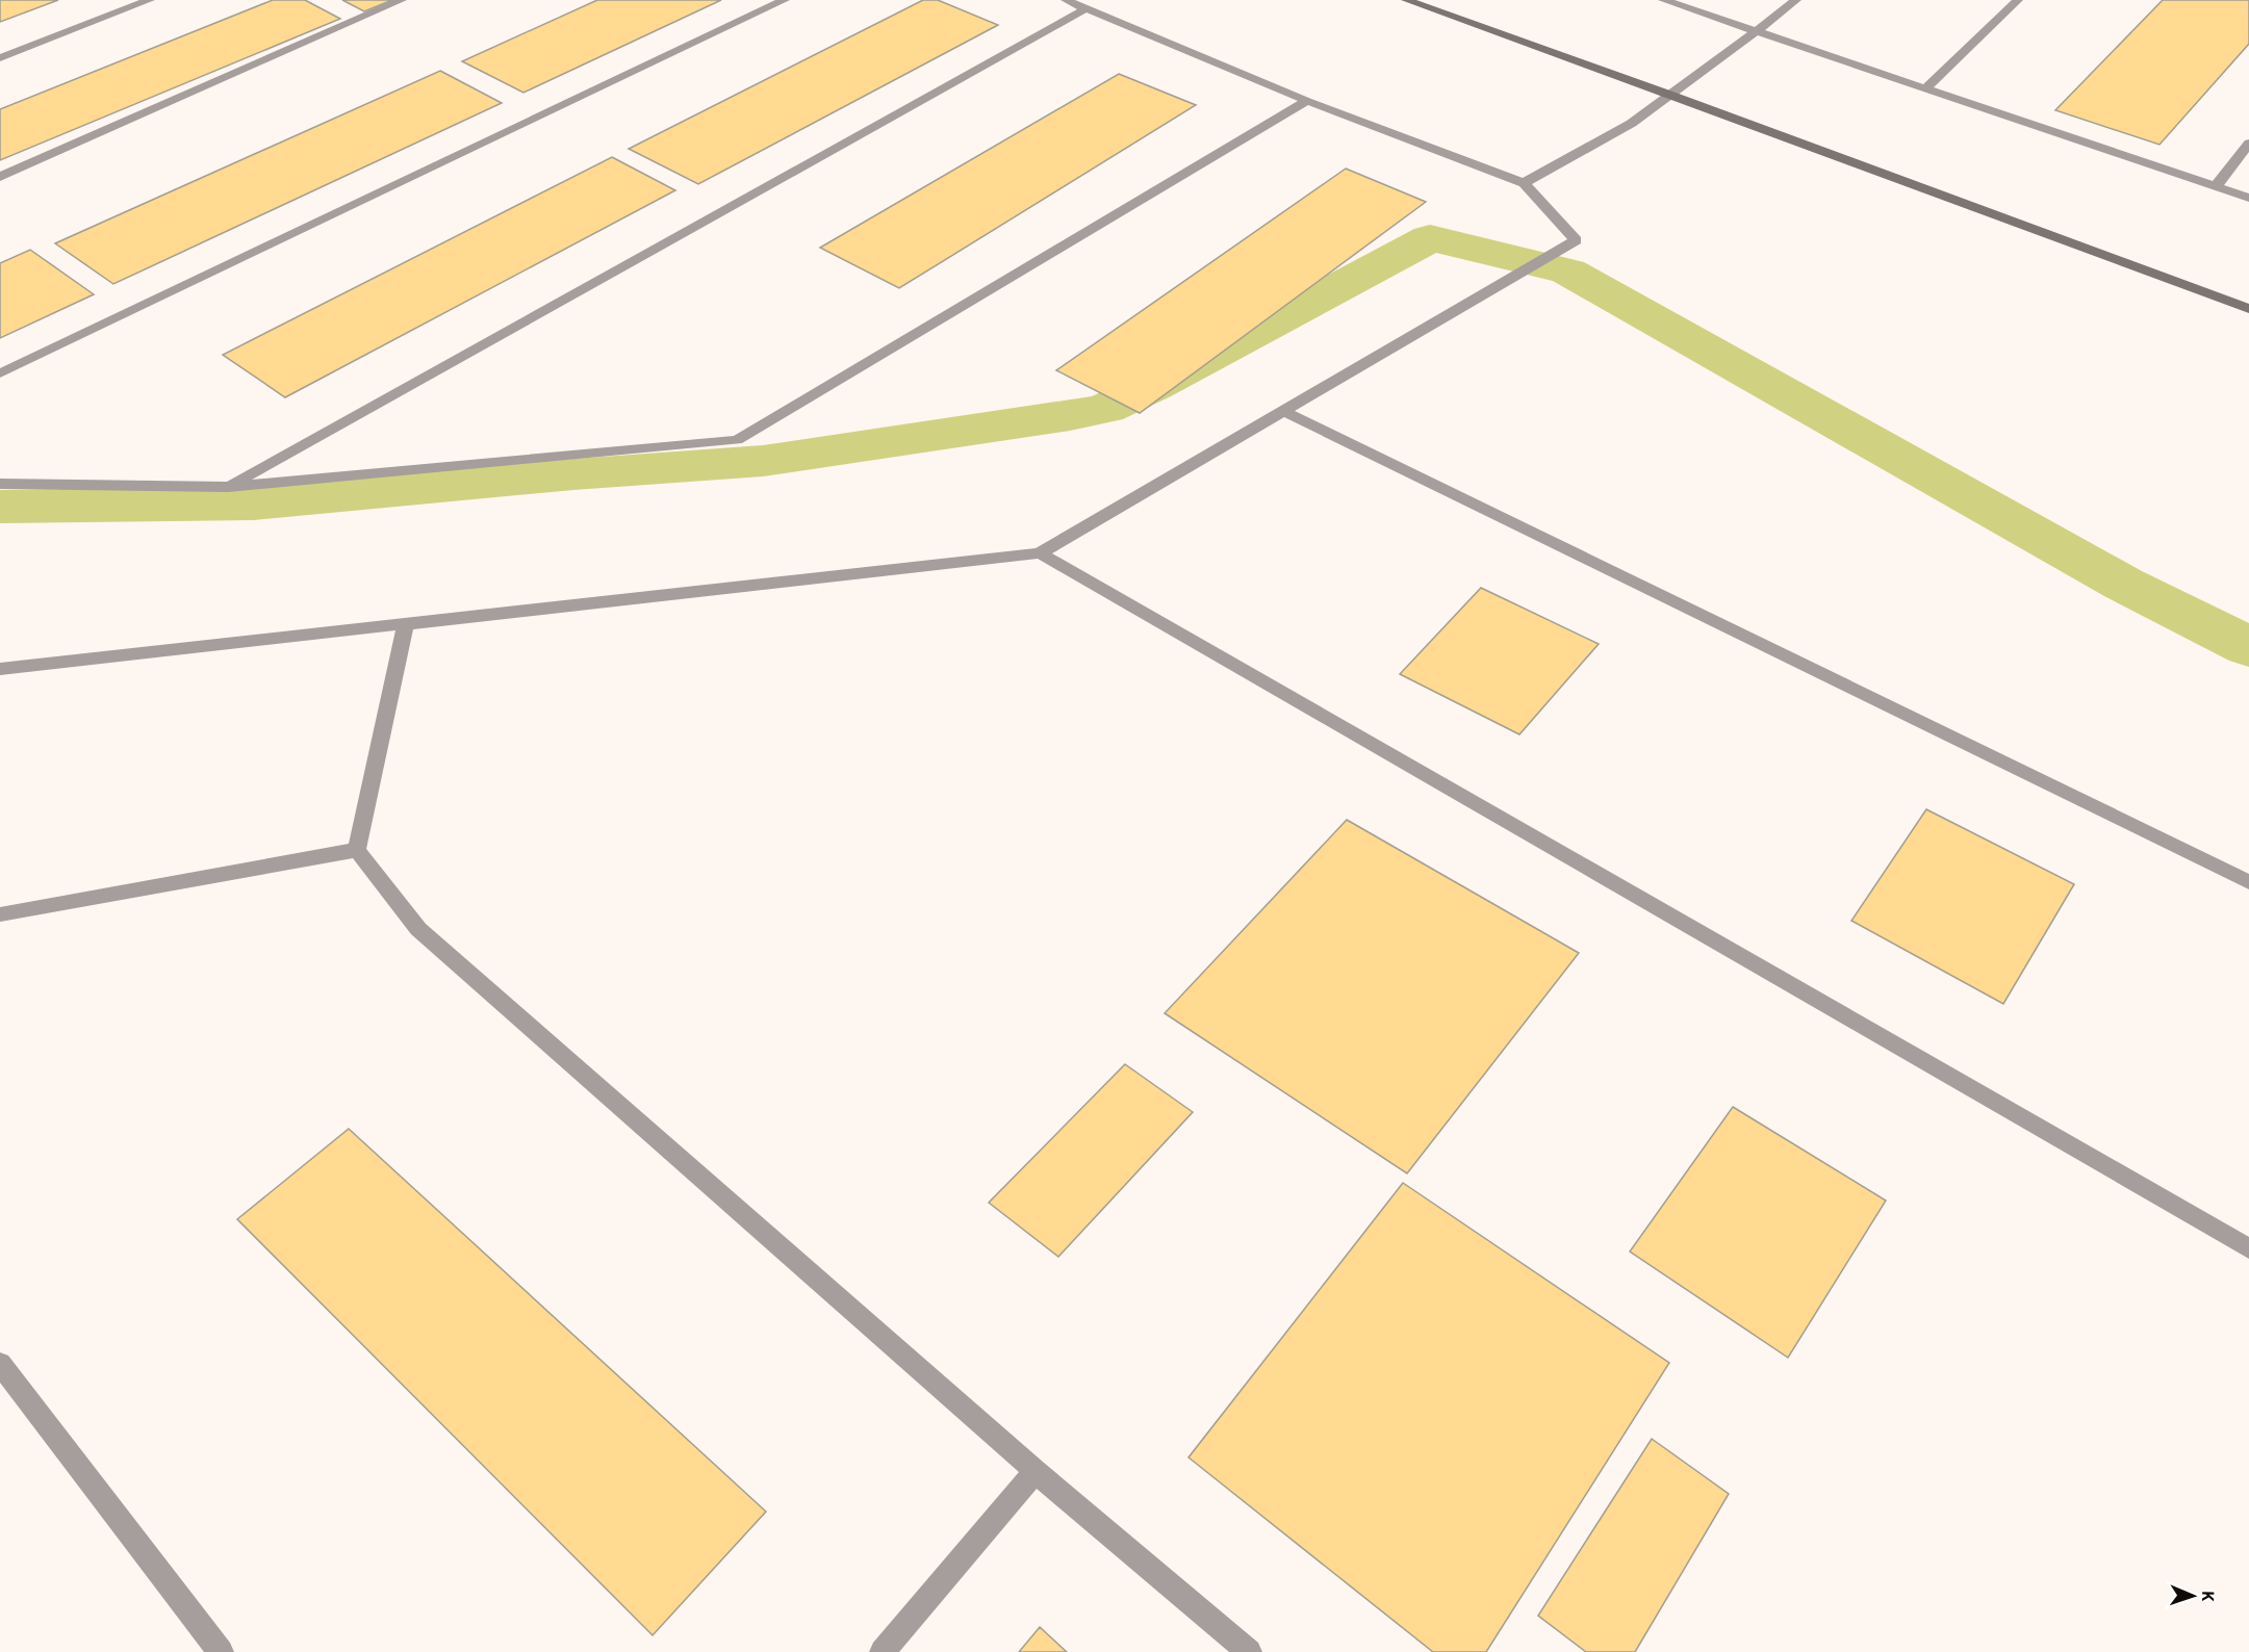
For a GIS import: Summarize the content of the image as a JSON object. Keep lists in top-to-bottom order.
{
  "north": "right"
}
